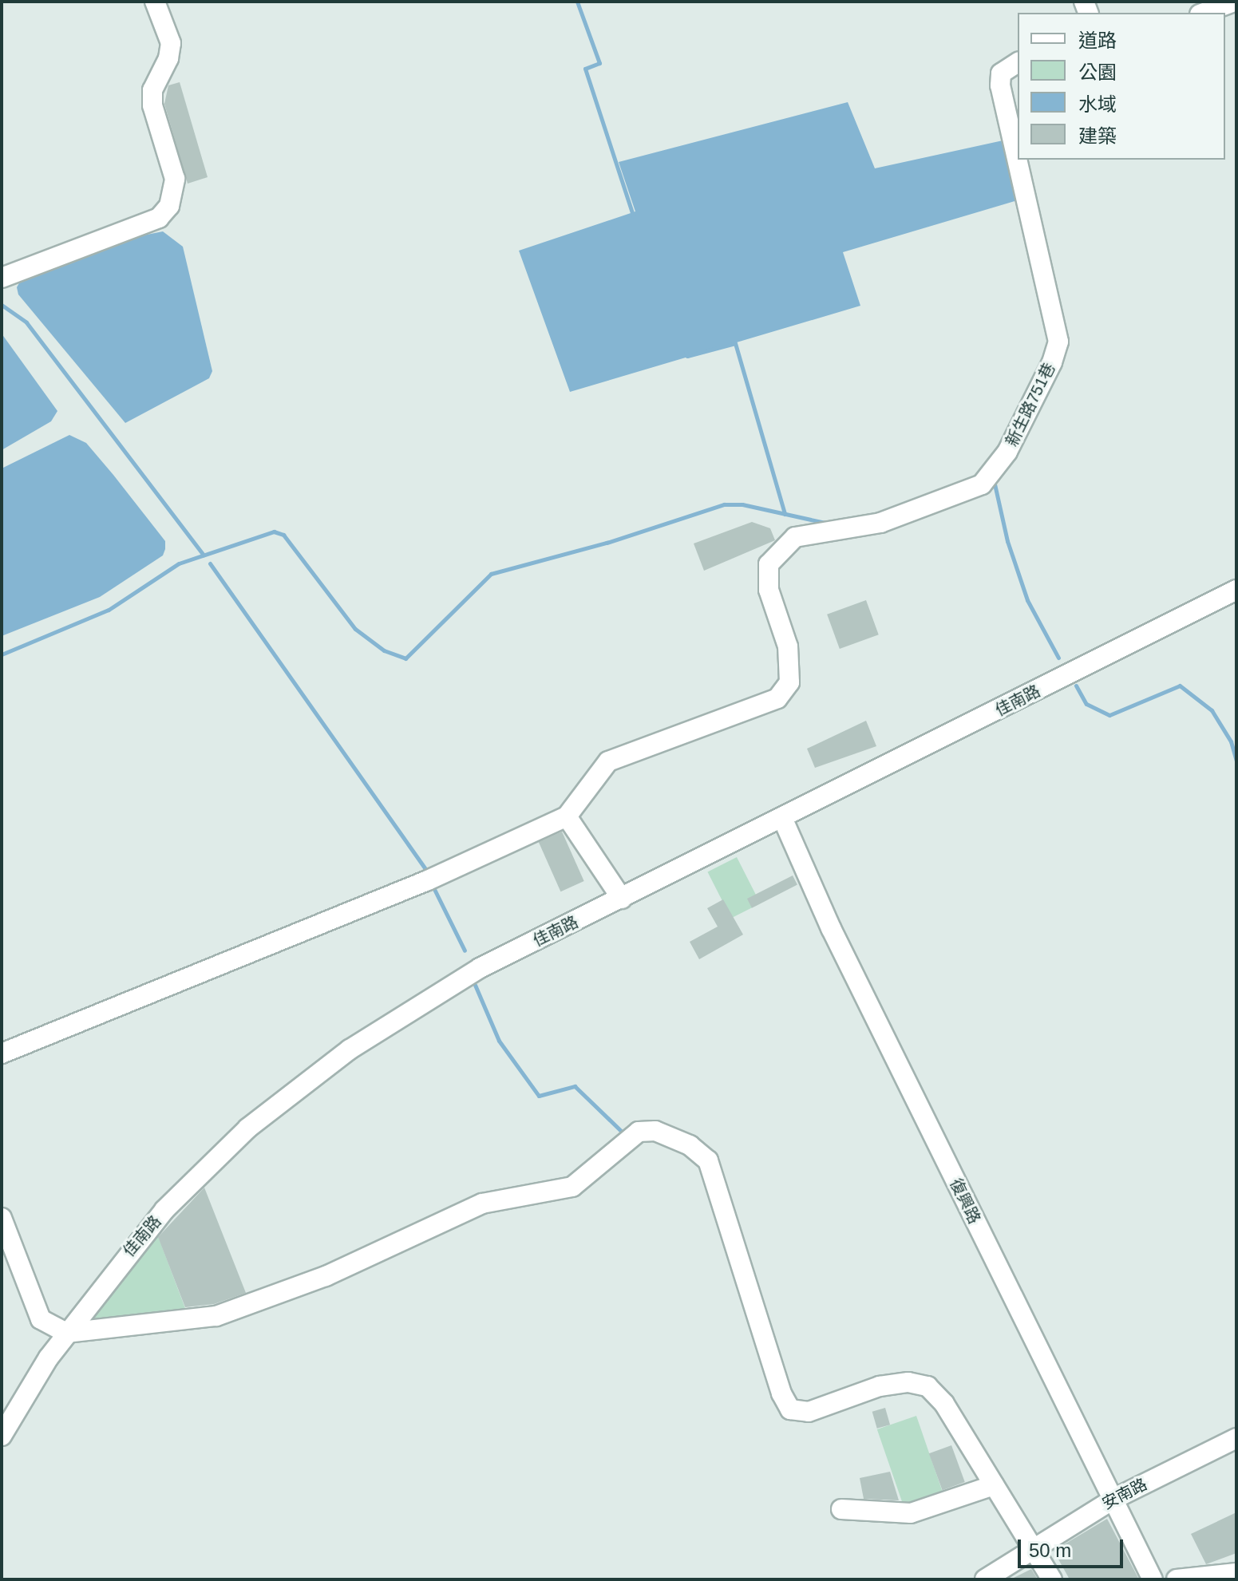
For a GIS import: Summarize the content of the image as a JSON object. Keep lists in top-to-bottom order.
{
  "streets": {
    "street": [
      "新生路751巷",
      "佳南路",
      "復興路",
      "安南路"
    ]
  },
  "crossings": [
    ["佳南路", "復興路"],
    ["復興路", "安南路"]
  ],
  "legend": [
    "道路",
    "公園",
    "水域",
    "建築"
  ],
  "scale_bar": "50 m"
}
